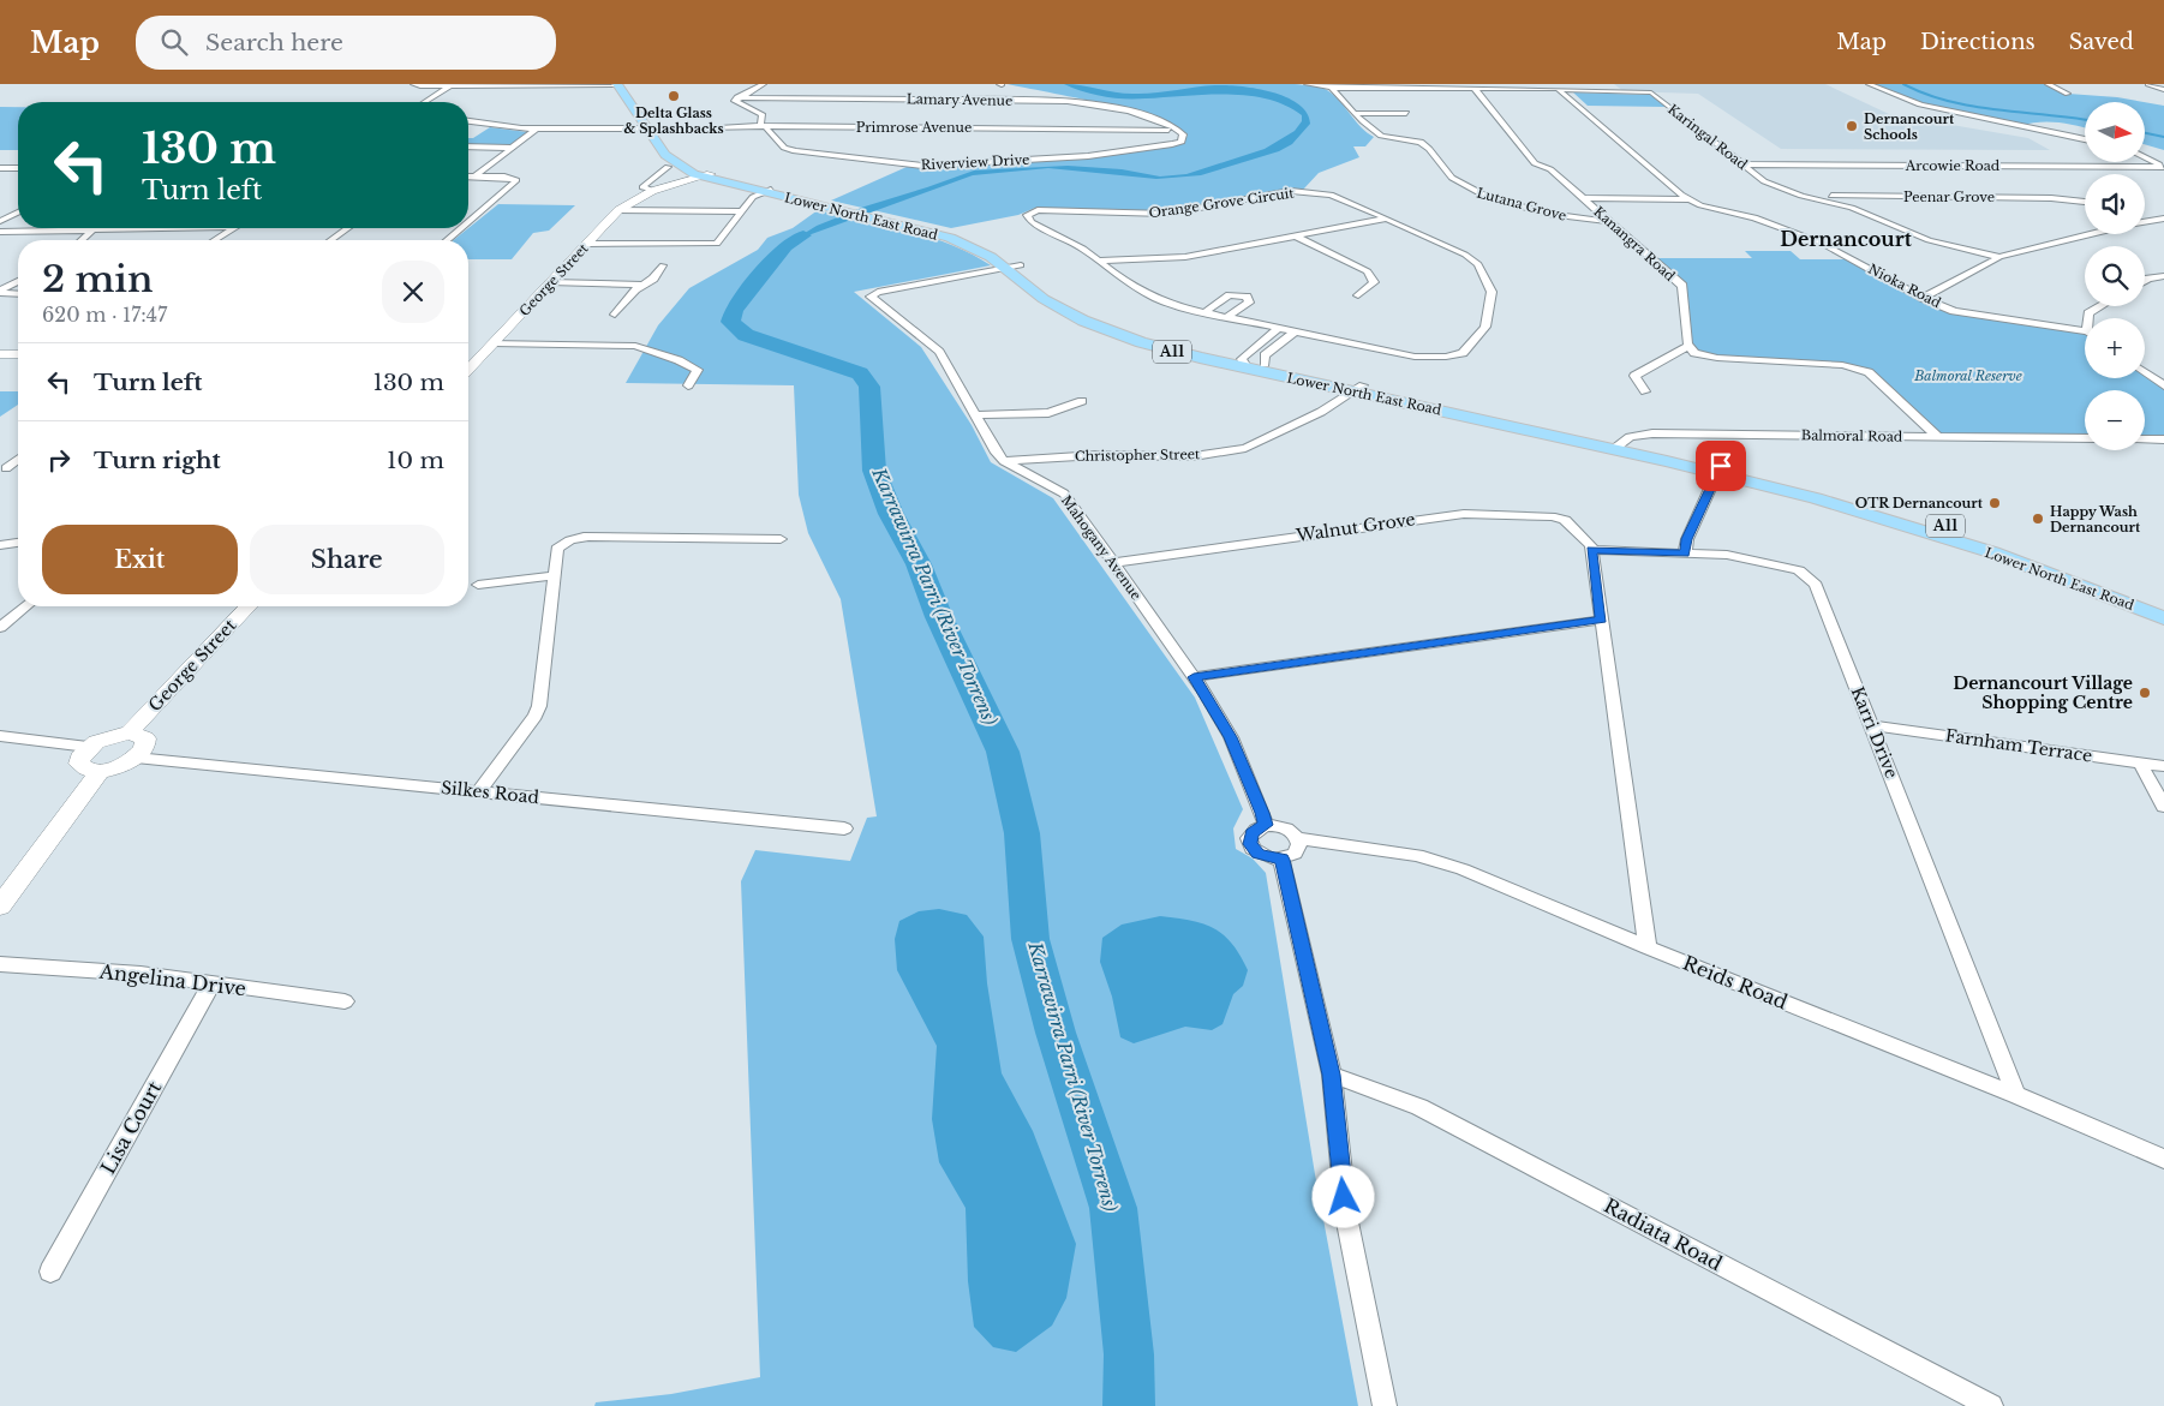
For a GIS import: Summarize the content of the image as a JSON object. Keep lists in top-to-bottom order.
{
  "streets": {
    "main road": ["Lower North East Road", "A11"],
    "street": [
      "Lamary Avenue",
      "Primrose Avenue",
      "Karingal Road",
      "Riverview Drive",
      "Arcowie Road",
      "Peenar Grove",
      "Orange Grove Circuit",
      "Lutana Grove",
      "Kanangra Road",
      "George Street",
      "Nioka Road",
      "Balmoral Road",
      "Christopher Street",
      "Walnut Grove",
      "Mahogany Avenue",
      "Karri Drive",
      "Farnham Terrace",
      "Silkes Road",
      "Angelina Drive",
      "Reids Road",
      "Lisa Court",
      "Radiata Road"
    ]
  },
  "crossings": [
    ["Lamary Avenue", "Primrose Avenue"],
    ["Lamary Avenue", "Riverview Drive"],
    ["Primrose Avenue", "Riverview Drive"],
    ["Primrose Avenue", "Lower North East Road"],
    ["Karingal Road", "Arcowie Road"],
    ["Karingal Road", "Peenar Grove"],
    ["Karingal Road", "Lutana Grove"],
    ["Karingal Road", "Kanangra Road"],
    ["Karingal Road", "Nioka Road"],
    ["Lutana Grove", "Kanangra Road"],
    ["Lower North East Road", "George Street"],
    ["Lower North East Road", "Balmoral Road"],
    ["Lower North East Road", "Christopher Street"],
    ["Lower North East Road", "Mahogany Avenue"],
    ["Christopher Street", "Mahogany Avenue"],
    ["Walnut Grove", "Mahogany Avenue"],
    ["Walnut Grove", "Karri Drive"],
    ["Mahogany Avenue", "Reids Road"],
    ["Karri Drive", "Farnham Terrace"],
    ["Karri Drive", "Reids Road"],
    ["Angelina Drive", "Lisa Court"]
  ],
  "districts": ["Dernancourt"],
  "water": ["Karrawirra Parri (River Torrens)"],
  "parks": ["Balmoral Reserve"],
  "places": [
    "Delta Glass & Splashbacks",
    "Dernancourt Schools",
    "OTR Dernancourt",
    "Happy Wash Dernancourt",
    "Dernancourt Village Shopping Centre"
  ],
  "north": "right",
  "page": {
    "header": "Map",
    "search": "Search here",
    "nav": ["Map", "Directions", "Saved"],
    "map_buttons": ["+", "−"],
    "turn": ["130 m", "Turn left"],
    "heading": ["2 min", "620 m · 17:47"],
    "list": [
      {
        "name": "Turn left",
        "value": "130 m"
      },
      {
        "name": "Turn right",
        "value": "10 m"
      }
    ],
    "buttons": ["Exit", "Share"]
  }
}
